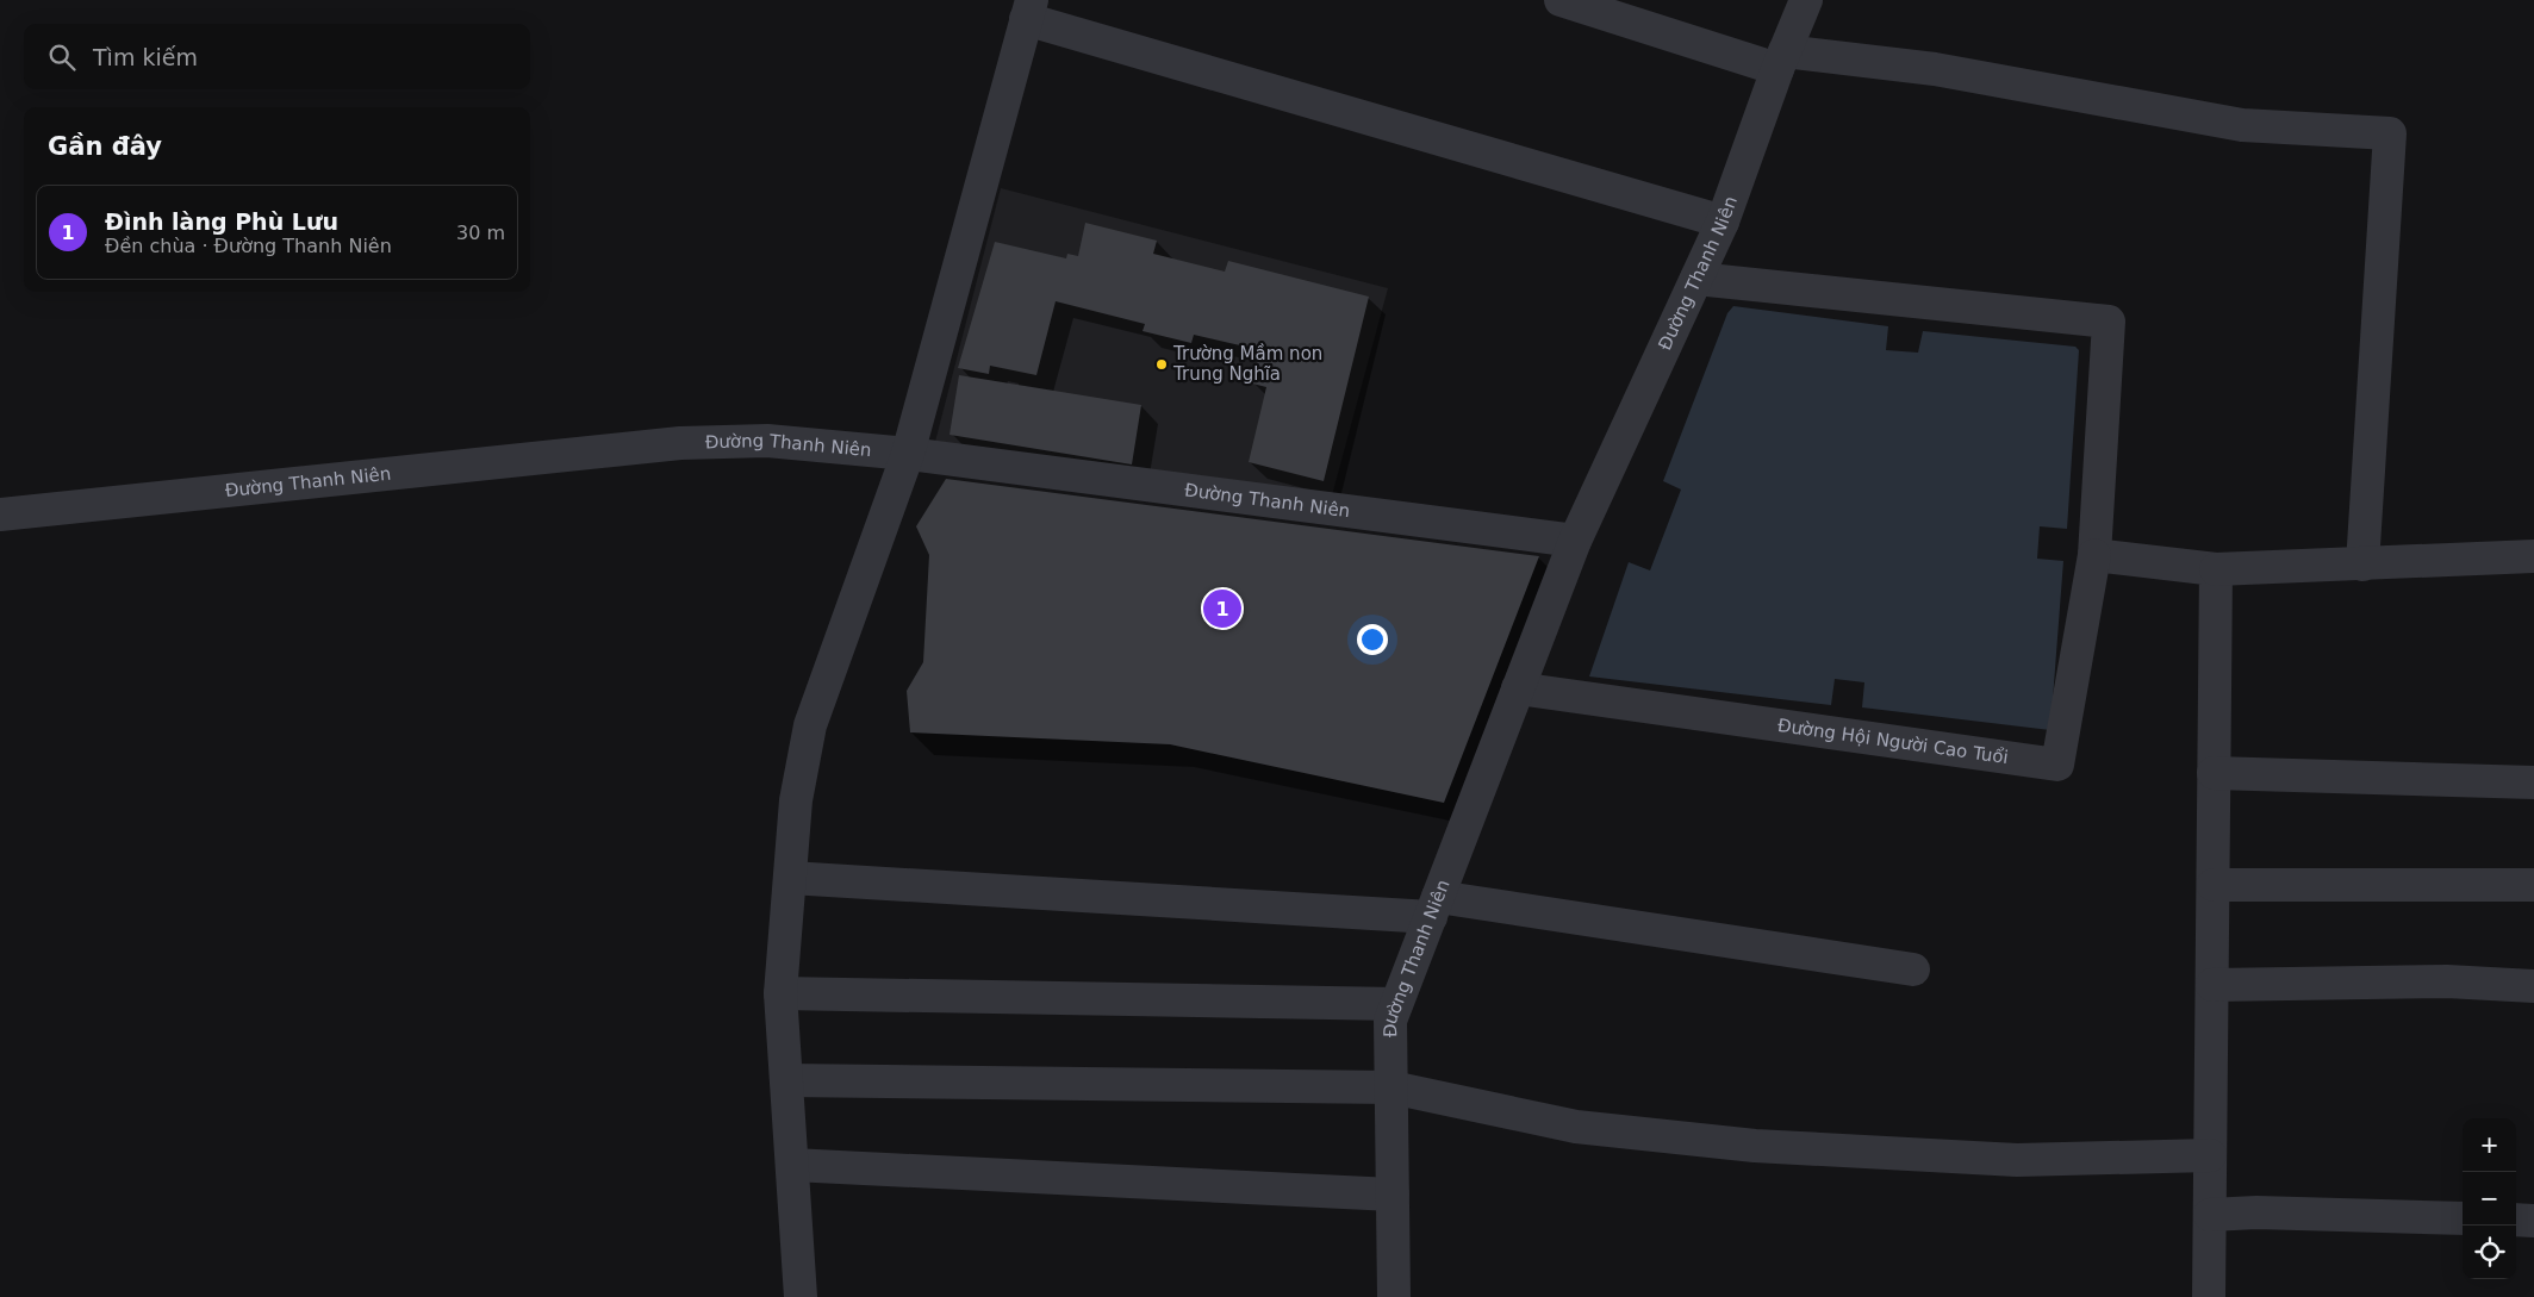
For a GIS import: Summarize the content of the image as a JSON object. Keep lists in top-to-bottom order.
{
  "streets": {
    "street": ["Đường Thanh Niên", "Đường Hội Người Cao Tuổi"]
  },
  "crossings": [
    ["Đường Thanh Niên", "Đường Hội Người Cao Tuổi"]
  ],
  "places": ["Trường Mầm non Trung Nghĩa"],
  "page": {
    "search": "Tìm kiếm",
    "heading": "Gần đây",
    "list": [
      {
        "mark": "1",
        "name": "Đình làng Phù Lưu",
        "note": "Đền chùa · Đường Thanh Niên",
        "value": "30 m"
      }
    ],
    "pins": "1",
    "map_buttons": ["+", "−"]
  }
}
